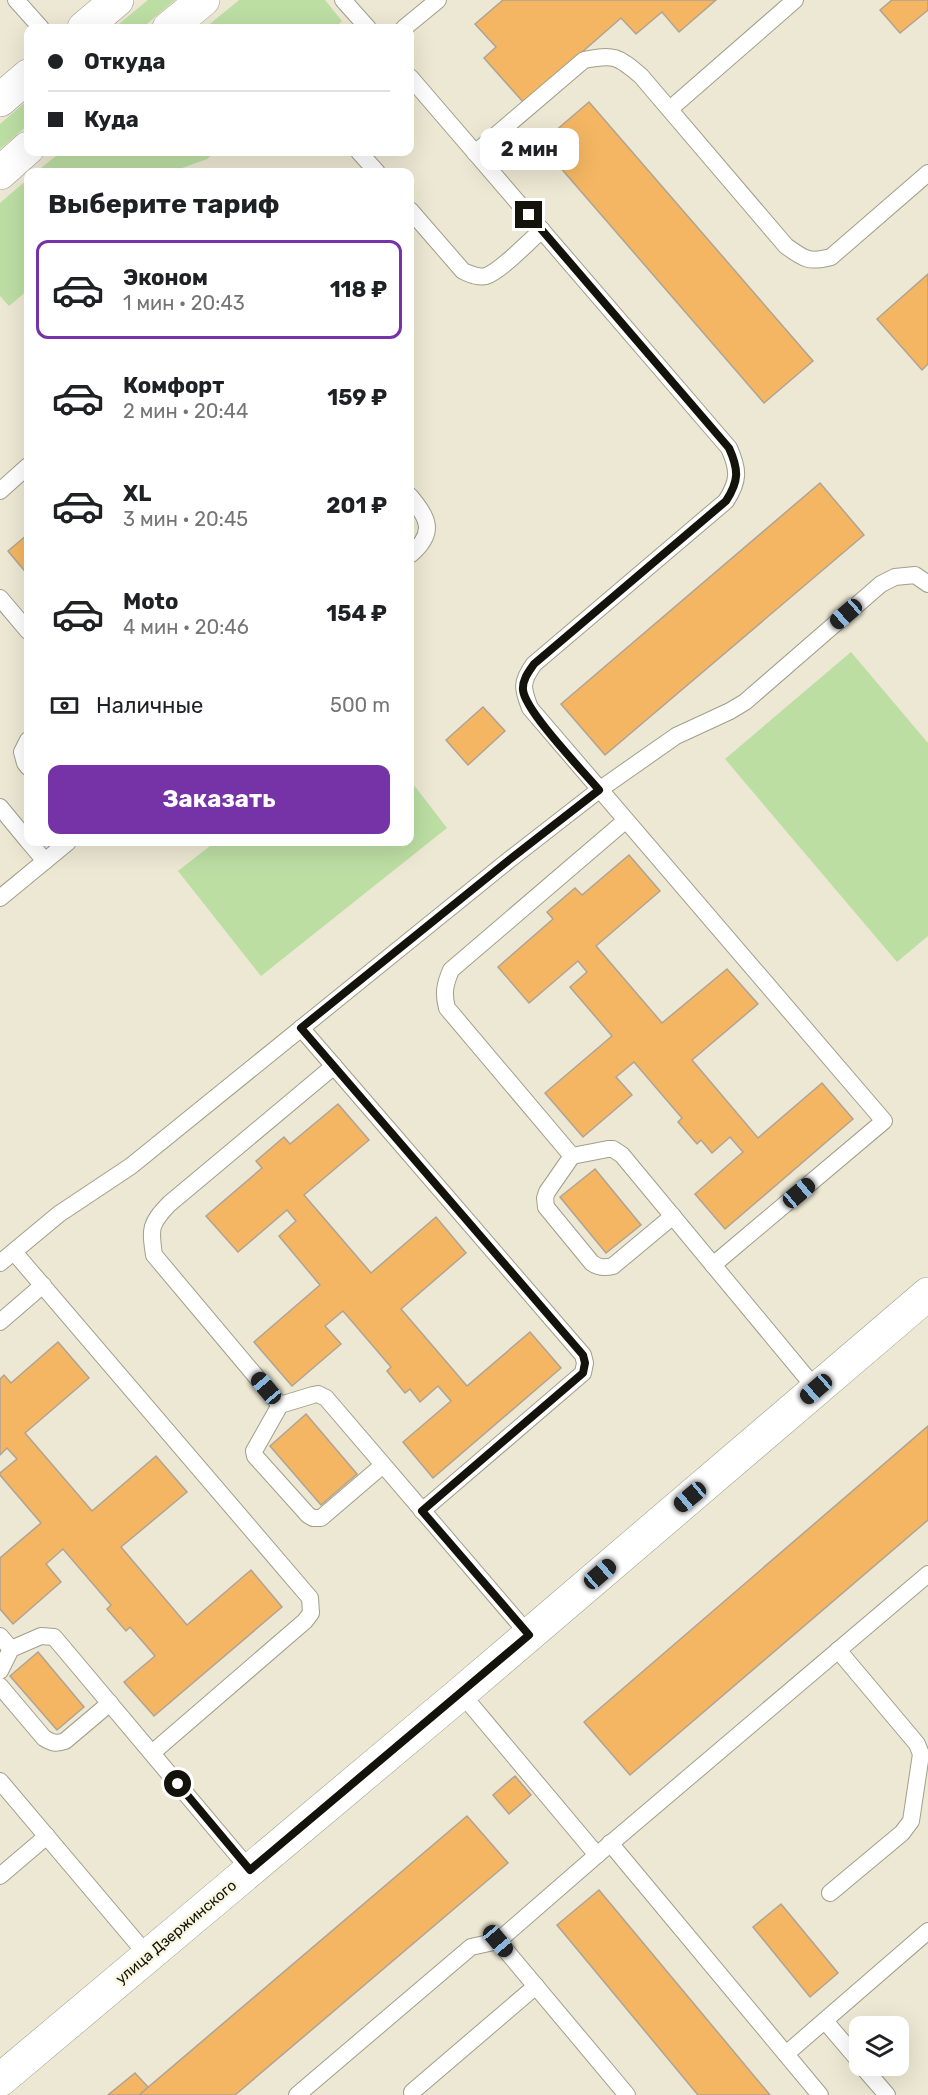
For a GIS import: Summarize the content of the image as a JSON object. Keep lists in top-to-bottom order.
{
  "streets": {
    "street": ["улица Дзержинского"]
  },
  "page": {
    "banner": ["Откуда", "Куда"],
    "bubble": "2 мин",
    "heading": "Выберите тариф",
    "list": [
      {
        "name": "Эконом",
        "note": "1 мин · 20:43",
        "value": "118 ₽"
      },
      {
        "name": "Комфорт",
        "note": "2 мин · 20:44",
        "value": "159 ₽"
      },
      {
        "name": "XL",
        "note": "3 мин · 20:45",
        "value": "201 ₽"
      },
      {
        "name": "Moto",
        "note": "4 мин · 20:46",
        "value": "154 ₽"
      }
    ],
    "pay": ["Наличные", "500 m"],
    "buttons": "Заказать"
  }
}
